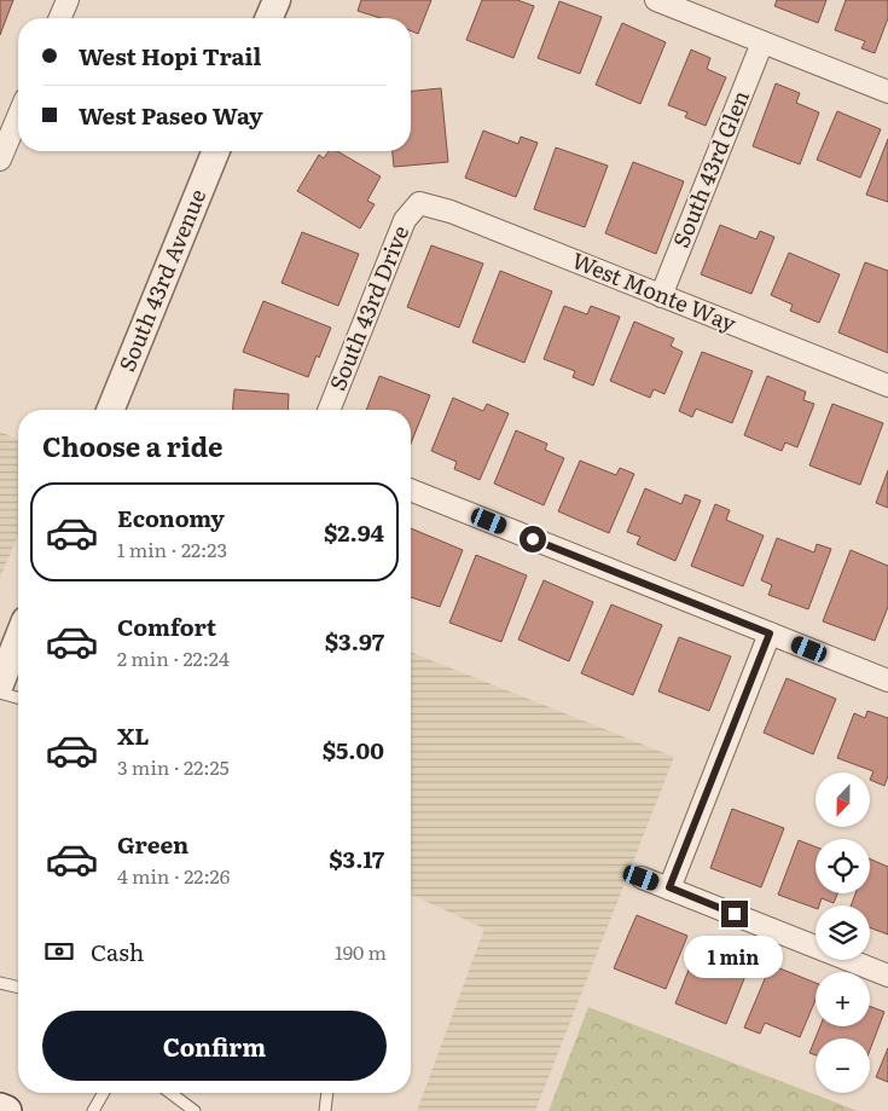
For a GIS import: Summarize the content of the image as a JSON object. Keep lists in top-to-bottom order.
{
  "streets": {
    "street": [
      "South 43rd Glen",
      "South 43rd Avenue",
      "West Monte Way",
      "South 43rd Drive"
    ]
  },
  "crossings": [
    ["South 43rd Glen", "West Monte Way"],
    ["West Monte Way", "South 43rd Drive"]
  ],
  "north": "bottom",
  "page": {
    "banner": ["West Hopi Trail", "West Paseo Way"],
    "heading": "Choose a ride",
    "list": [
      {
        "name": "Economy",
        "note": "1 min · 22:23",
        "value": "$2.94"
      },
      {
        "name": "Comfort",
        "note": "2 min · 22:24",
        "value": "$3.97"
      },
      {
        "name": "XL",
        "note": "3 min · 22:25",
        "value": "$5.00"
      },
      {
        "name": "Green",
        "note": "4 min · 22:26",
        "value": "$3.17"
      }
    ],
    "map_buttons": ["+", "−"],
    "pay": ["Cash", "190 m"],
    "bubble": "1 min",
    "buttons": "Confirm"
  }
}
